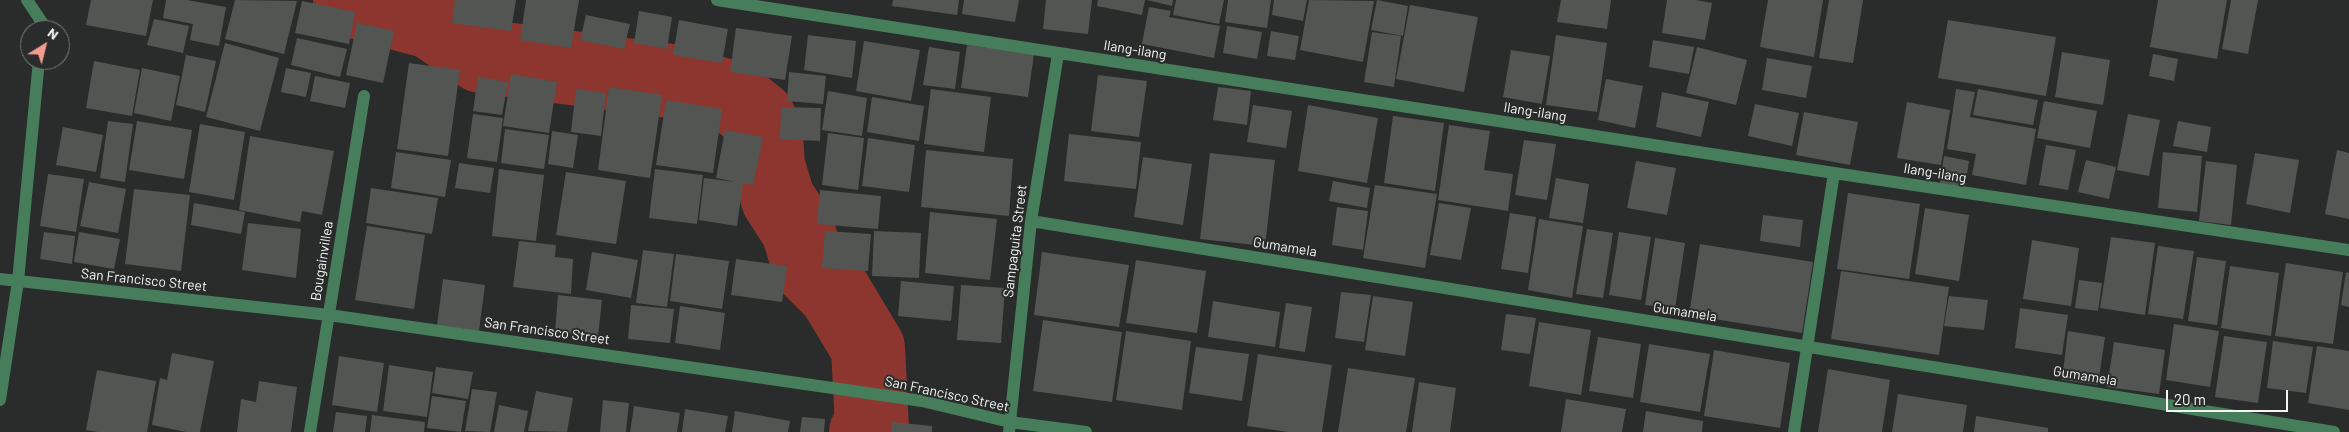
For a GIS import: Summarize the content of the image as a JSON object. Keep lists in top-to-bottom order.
{
  "streets": {
    "street": [
      "Ilang-ilang",
      "Sampaguita Street",
      "Gumamela",
      "Bougainvillea",
      "San Francisco Street"
    ]
  },
  "crossings": [
    ["Ilang-ilang", "Sampaguita Street"],
    ["Sampaguita Street", "Gumamela"],
    ["Sampaguita Street", "San Francisco Street"],
    ["Bougainvillea", "San Francisco Street"]
  ],
  "scale_bar": "20 m",
  "north": "top right"
}
